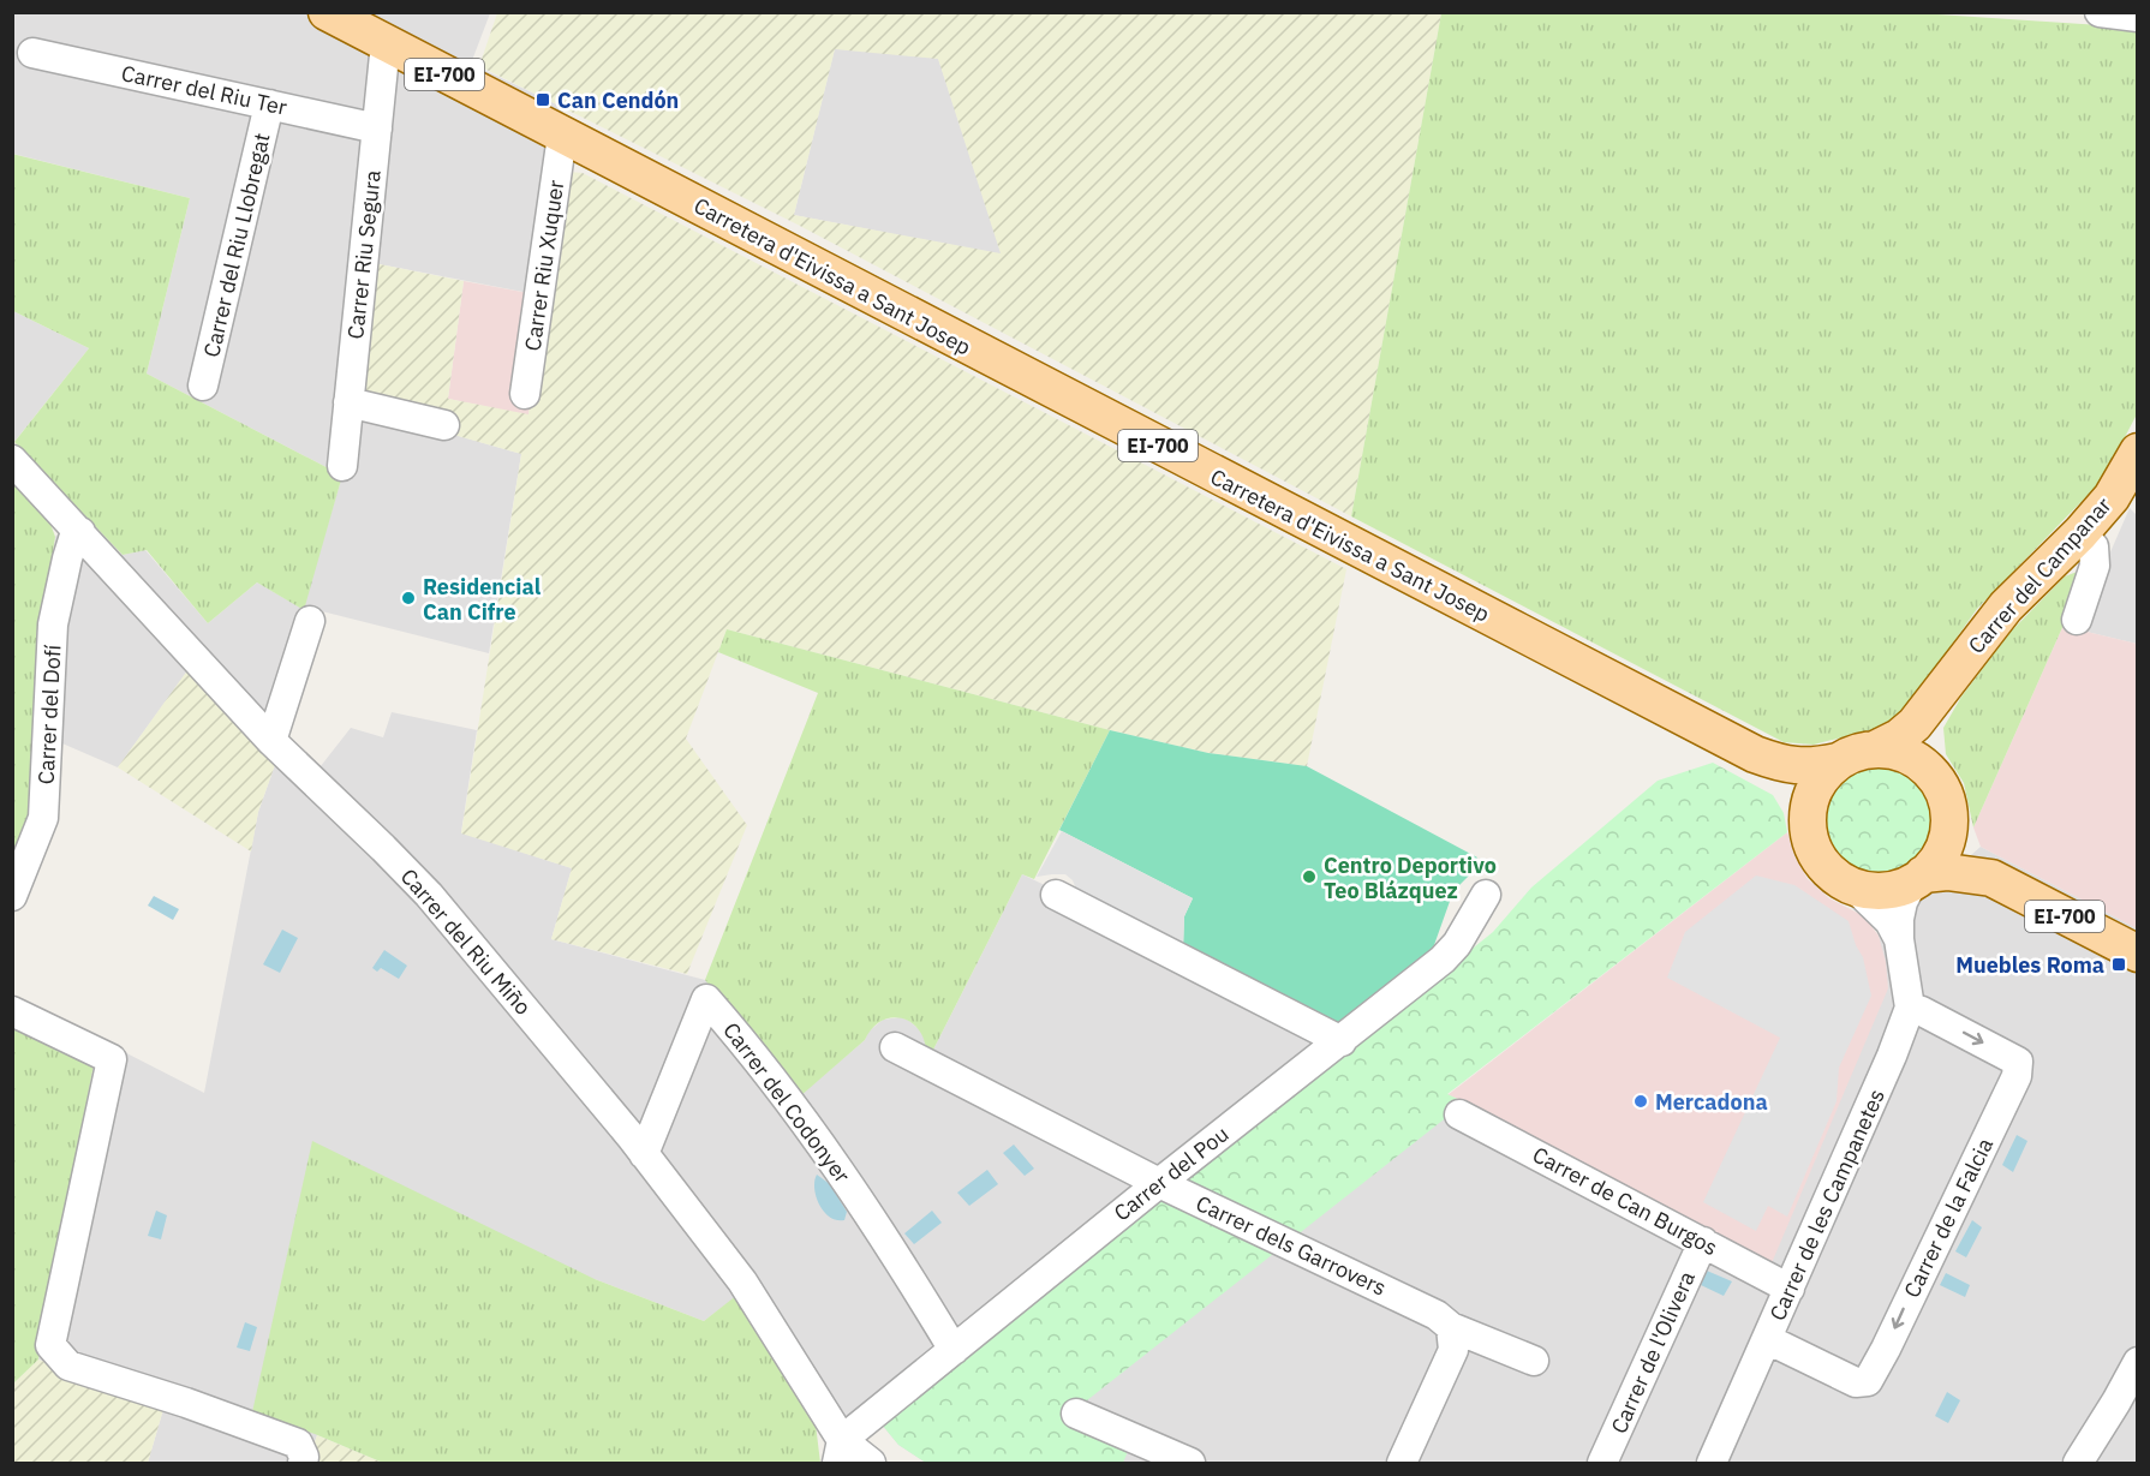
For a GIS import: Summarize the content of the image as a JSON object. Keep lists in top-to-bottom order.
{
  "streets": {
    "main road": ["EI-700", "Carretera d'Eivissa a Sant Josep", "Carrer del Campanar"],
    "street": [
      "Carrer del Riu Ter",
      "Carrer del Riu Llobregat",
      "Carrer Riu Segura",
      "Carrer Riu Xuquer",
      "Carrer del Dofí",
      "Carrer del Riu Miño",
      "Carrer del Codonyer",
      "Carrer del Pou",
      "Carrer de Can Burgos",
      "Carrer de les Campanetes",
      "Carrer de la Falcia",
      "Carrer dels Garrovers",
      "Carrer de l'Olivera"
    ]
  },
  "crossings": [
    ["EI-700", "Carrer Riu Segura"],
    ["EI-700", "Carrer Riu Xuquer"],
    ["EI-700", "Carretera d'Eivissa a Sant Josep"],
    ["EI-700", "Carrer del Campanar"],
    ["EI-700", "Carrer de les Campanetes"],
    ["Carrer del Riu Ter", "Carrer del Riu Llobregat"],
    ["Carrer del Riu Ter", "Carrer Riu Segura"],
    ["Carrer Riu Xuquer", "Carretera d'Eivissa a Sant Josep"],
    ["Carretera d'Eivissa a Sant Josep", "Carrer del Campanar"],
    ["Carretera d'Eivissa a Sant Josep", "Carrer de les Campanetes"],
    ["Carrer del Campanar", "Carrer de les Campanetes"],
    ["Carrer del Dofí", "Carrer del Riu Miño"],
    ["Carrer del Riu Miño", "Carrer del Codonyer"],
    ["Carrer del Riu Miño", "Carrer del Pou"],
    ["Carrer del Codonyer", "Carrer del Pou"],
    ["Carrer del Pou", "Carrer dels Garrovers"],
    ["Carrer de Can Burgos", "Carrer de les Campanetes"],
    ["Carrer de Can Burgos", "Carrer de l'Olivera"],
    ["Carrer de les Campanetes", "Carrer de la Falcia"]
  ],
  "places": {
    "transit": ["Can Cendón", "Muebles Roma"],
    "other": ["Residencial Can Cifre", "Centro Deportivo Teo Blázquez", "Mercadona"]
  }
}
